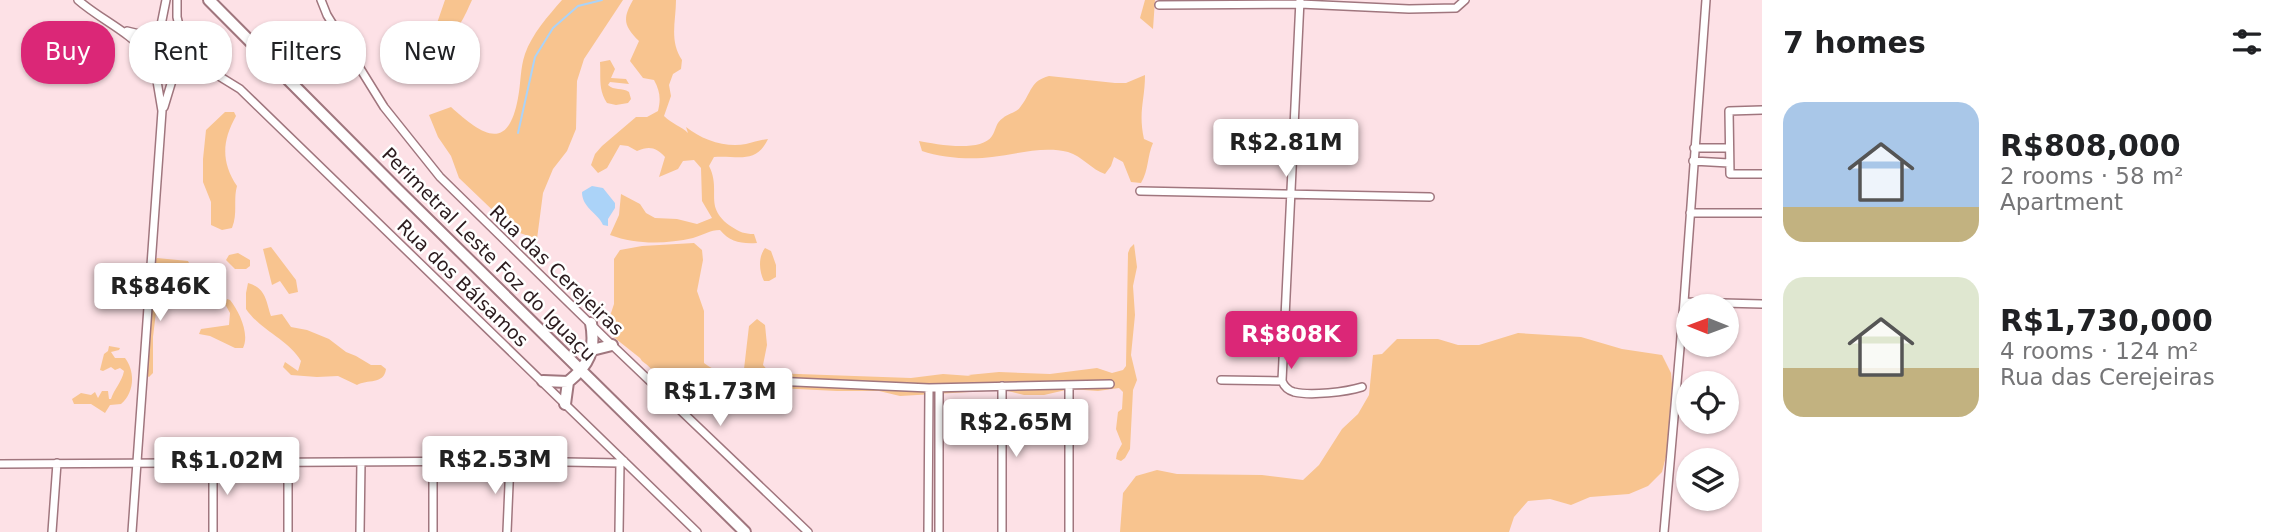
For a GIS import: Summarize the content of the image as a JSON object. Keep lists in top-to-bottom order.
{
  "streets": {
    "highway": ["Perimetral Leste Foz do Iguaçu"],
    "street": ["Rua das Cerejeiras", "Rua dos Bálsamos"]
  },
  "north": "left",
  "page": {
    "heading": "7 homes",
    "chip": [
      "Buy",
      "Rent",
      "Filters",
      "New"
    ],
    "list": [
      {
        "name": "R$808,000",
        "note": "2 rooms · 58 m² · Apartment"
      },
      {
        "name": "R$1,730,000",
        "note": "4 rooms · 124 m² · Rua das Cerejeiras"
      }
    ],
    "price": [
      "R$2.81M",
      "R$846K",
      "R$808K",
      "R$1.73M",
      "R$2.65M",
      "R$2.53M",
      "R$1.02M"
    ]
  }
}
